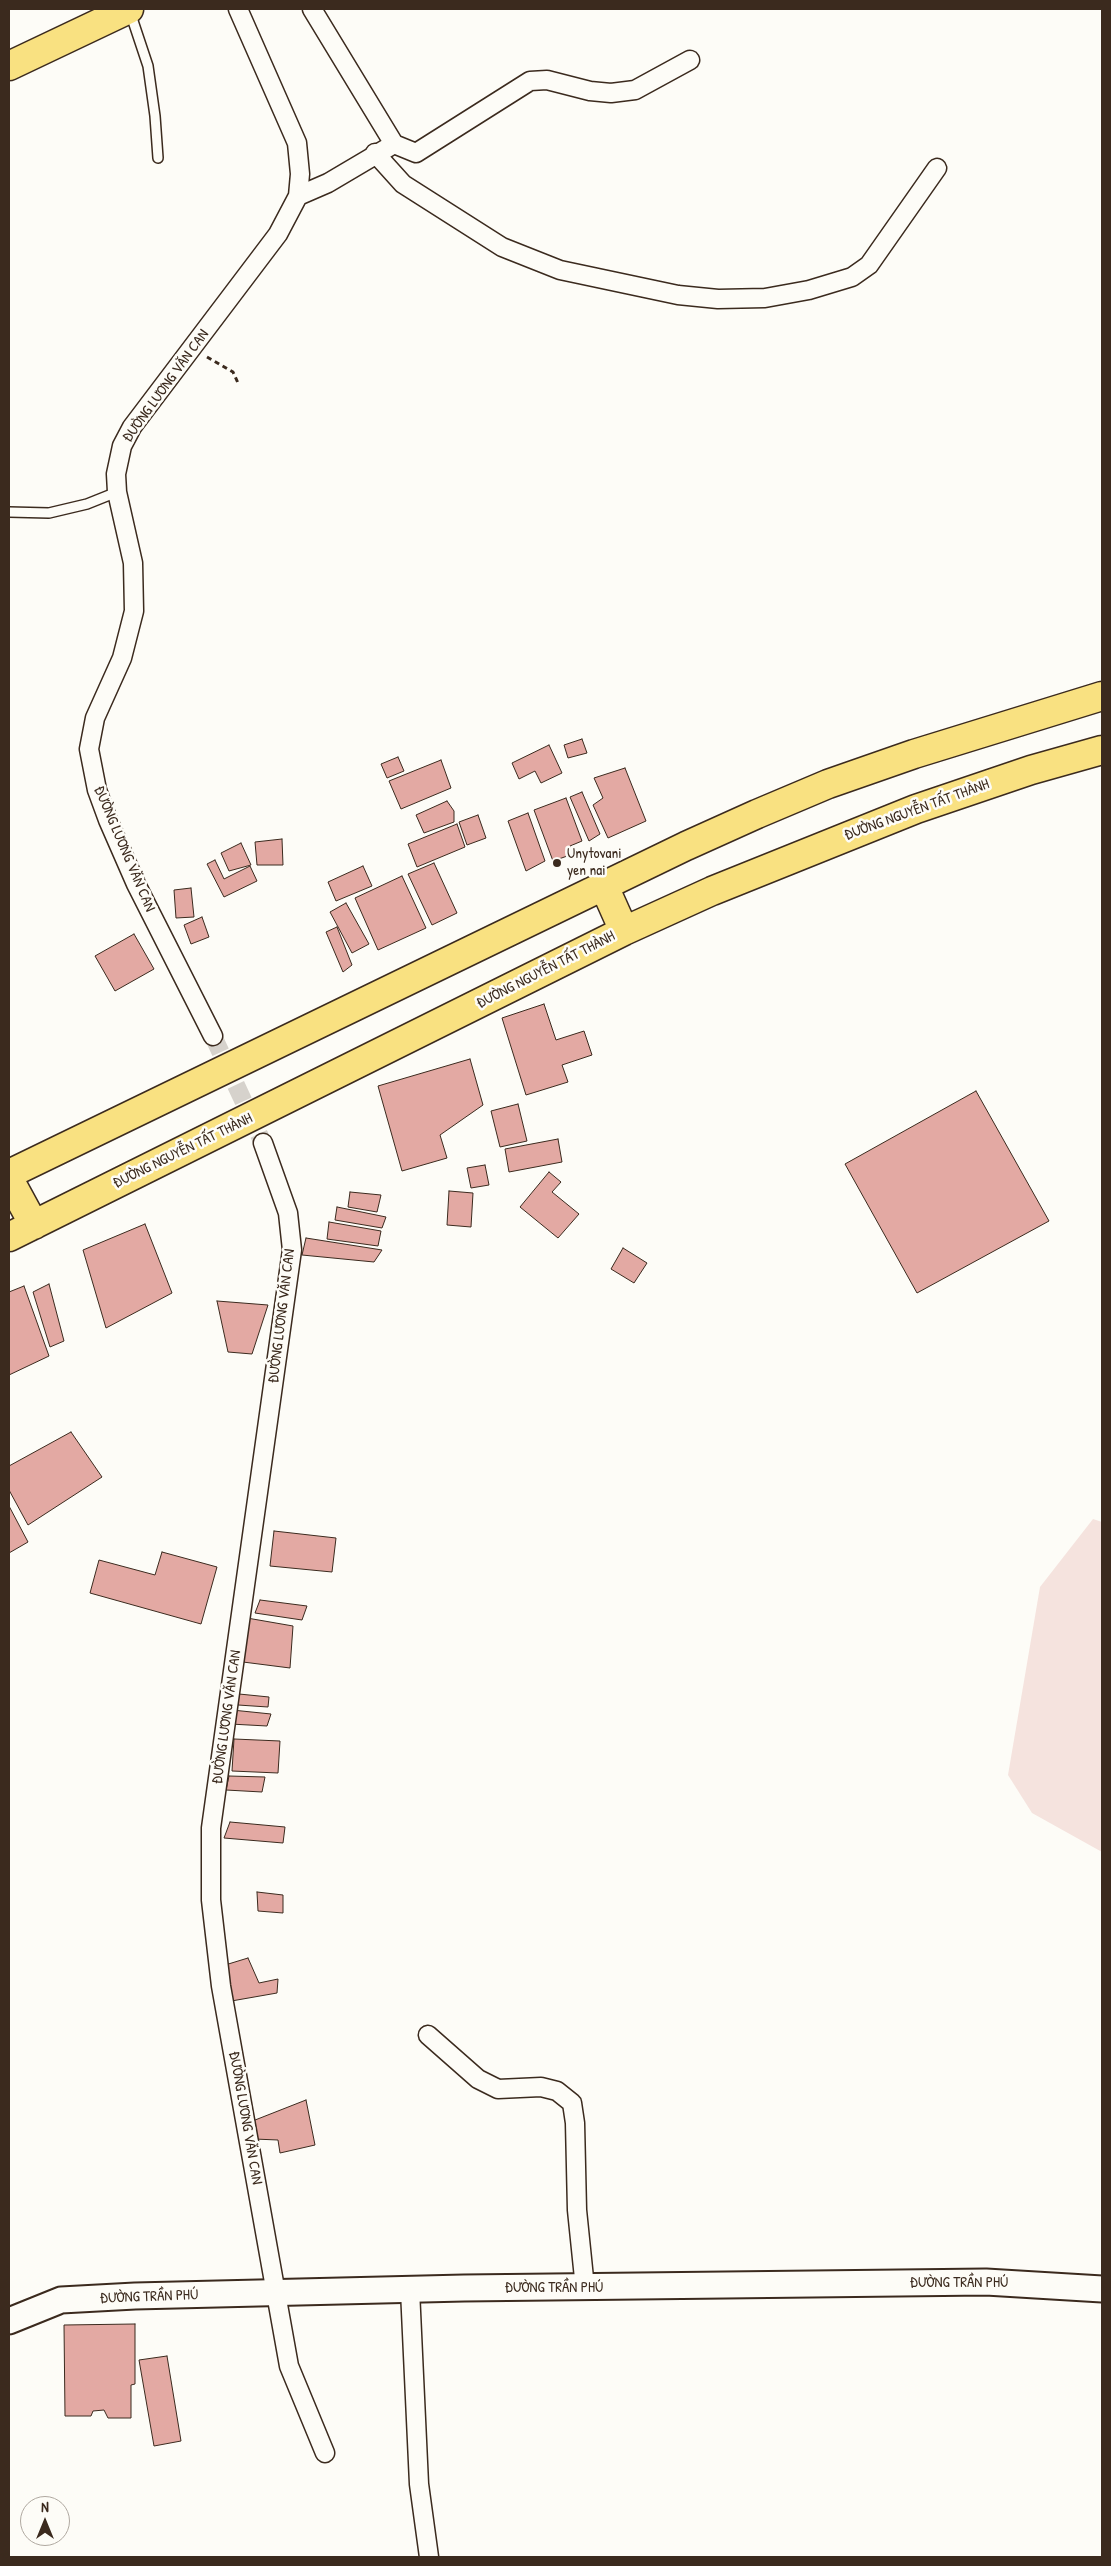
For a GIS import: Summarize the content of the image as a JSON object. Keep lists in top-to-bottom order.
{
  "streets": {
    "main road": ["ĐƯỜNG NGUYỄN TẤT THÀNH"],
    "street": ["ĐƯỜNG LƯƠNG VĂN CAN", "ĐƯỜNG TRẦN PHÚ"]
  },
  "crossings": [
    ["ĐƯỜNG LƯƠNG VĂN CAN", "ĐƯỜNG TRẦN PHÚ"]
  ],
  "places": ["Unytovani yen nai"],
  "north": "top"
}
